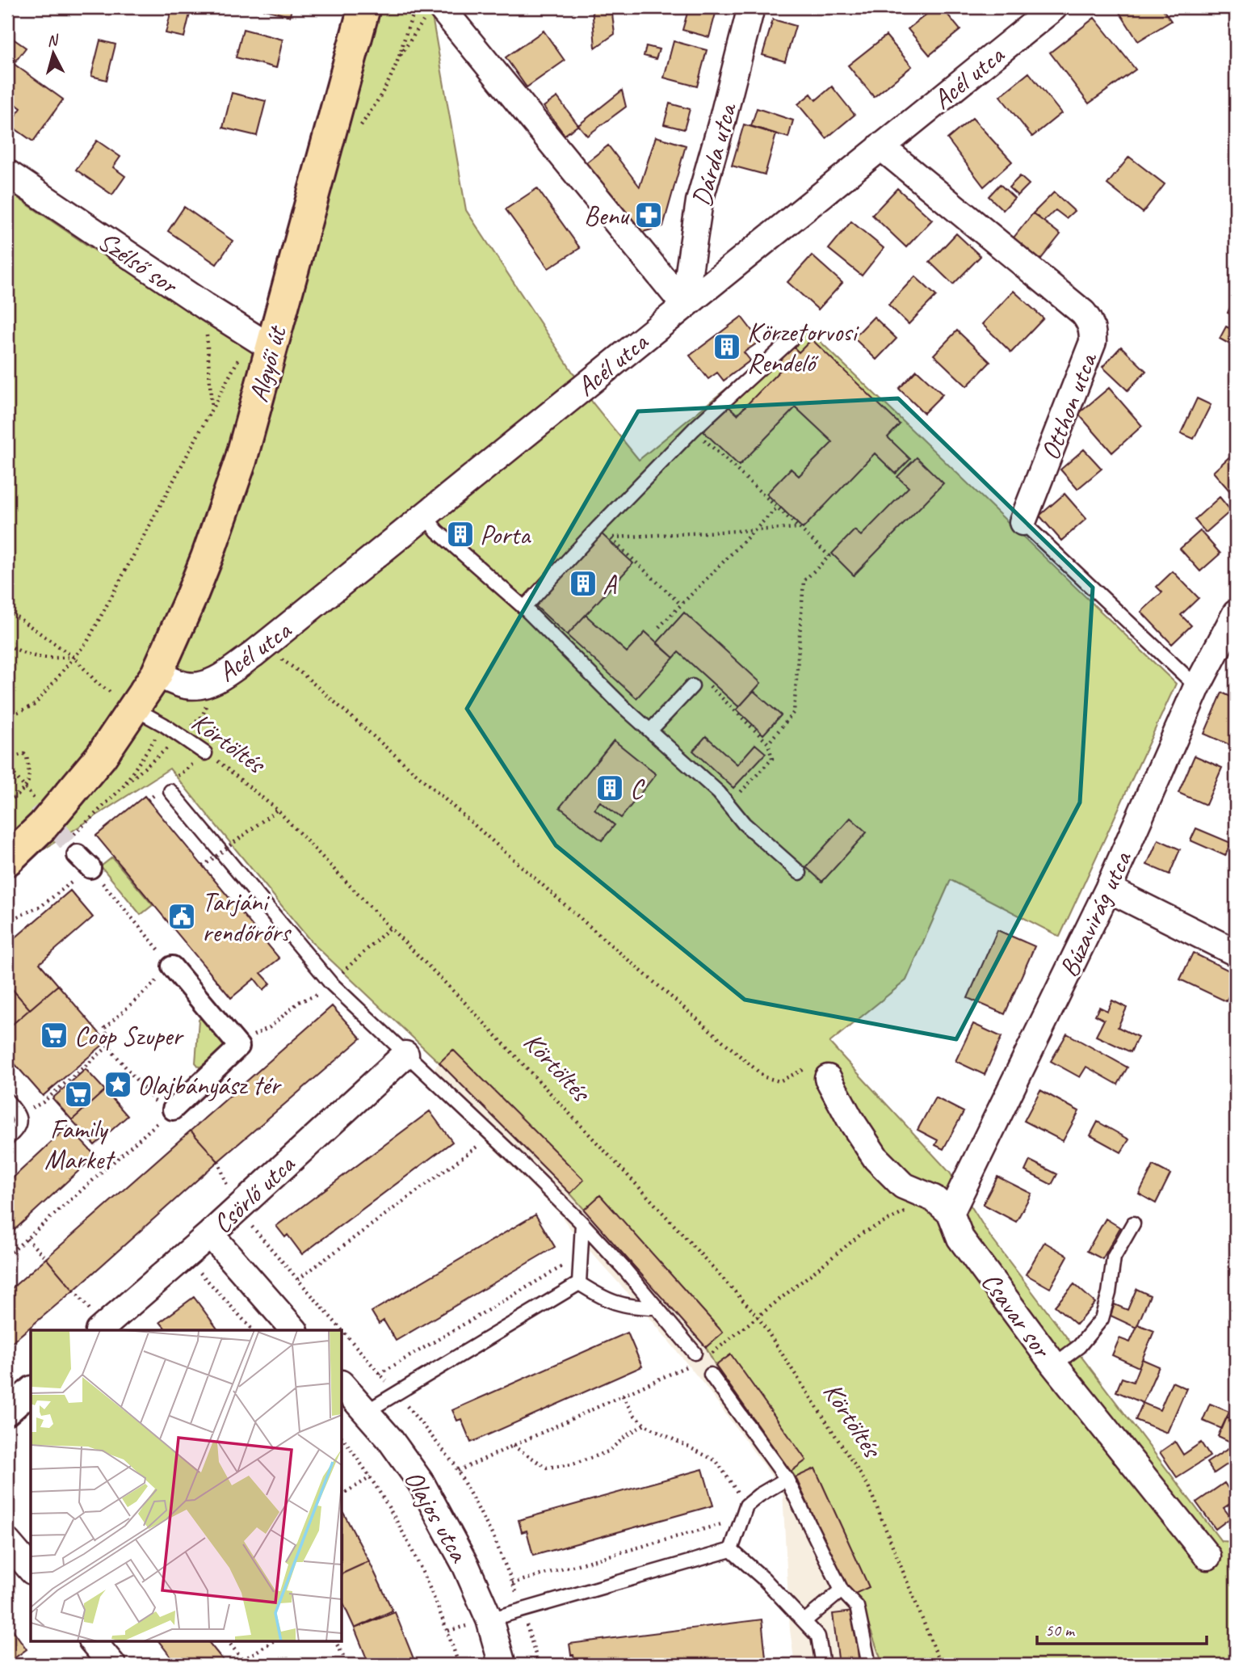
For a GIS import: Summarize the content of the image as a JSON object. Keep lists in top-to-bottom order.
{
  "streets": {
    "main road": ["Algyői út"],
    "street": [
      "Acél utca",
      "Dárda utca",
      "Szélső sor",
      "Otthon utca",
      "Búzavirág utca",
      "Csörlő utca",
      "Csavar sor",
      "Olajos utca"
    ],
    "lane": ["Körtöltés"]
  },
  "crossings": [
    ["Acél utca", "Dárda utca"],
    ["Acél utca", "Algyői út"],
    ["Acél utca", "Otthon utca"],
    ["Szélső sor", "Algyői út"],
    ["Algyői út", "Körtöltés"],
    ["Otthon utca", "Búzavirág utca"],
    ["Búzavirág utca", "Csavar sor"]
  ],
  "places": {
    "pharmacy": ["Benu"],
    "building": [
      "Körzetorvosi Rendelő",
      "Porta",
      "A",
      "C"
    ],
    "public building": ["Tarjáni rendőrőrs"],
    "supermarket": ["Coop Szuper", "Family Market"],
    "place": ["Olajbányász tér"]
  },
  "scale_bar": "50 m",
  "north": "top"
}
